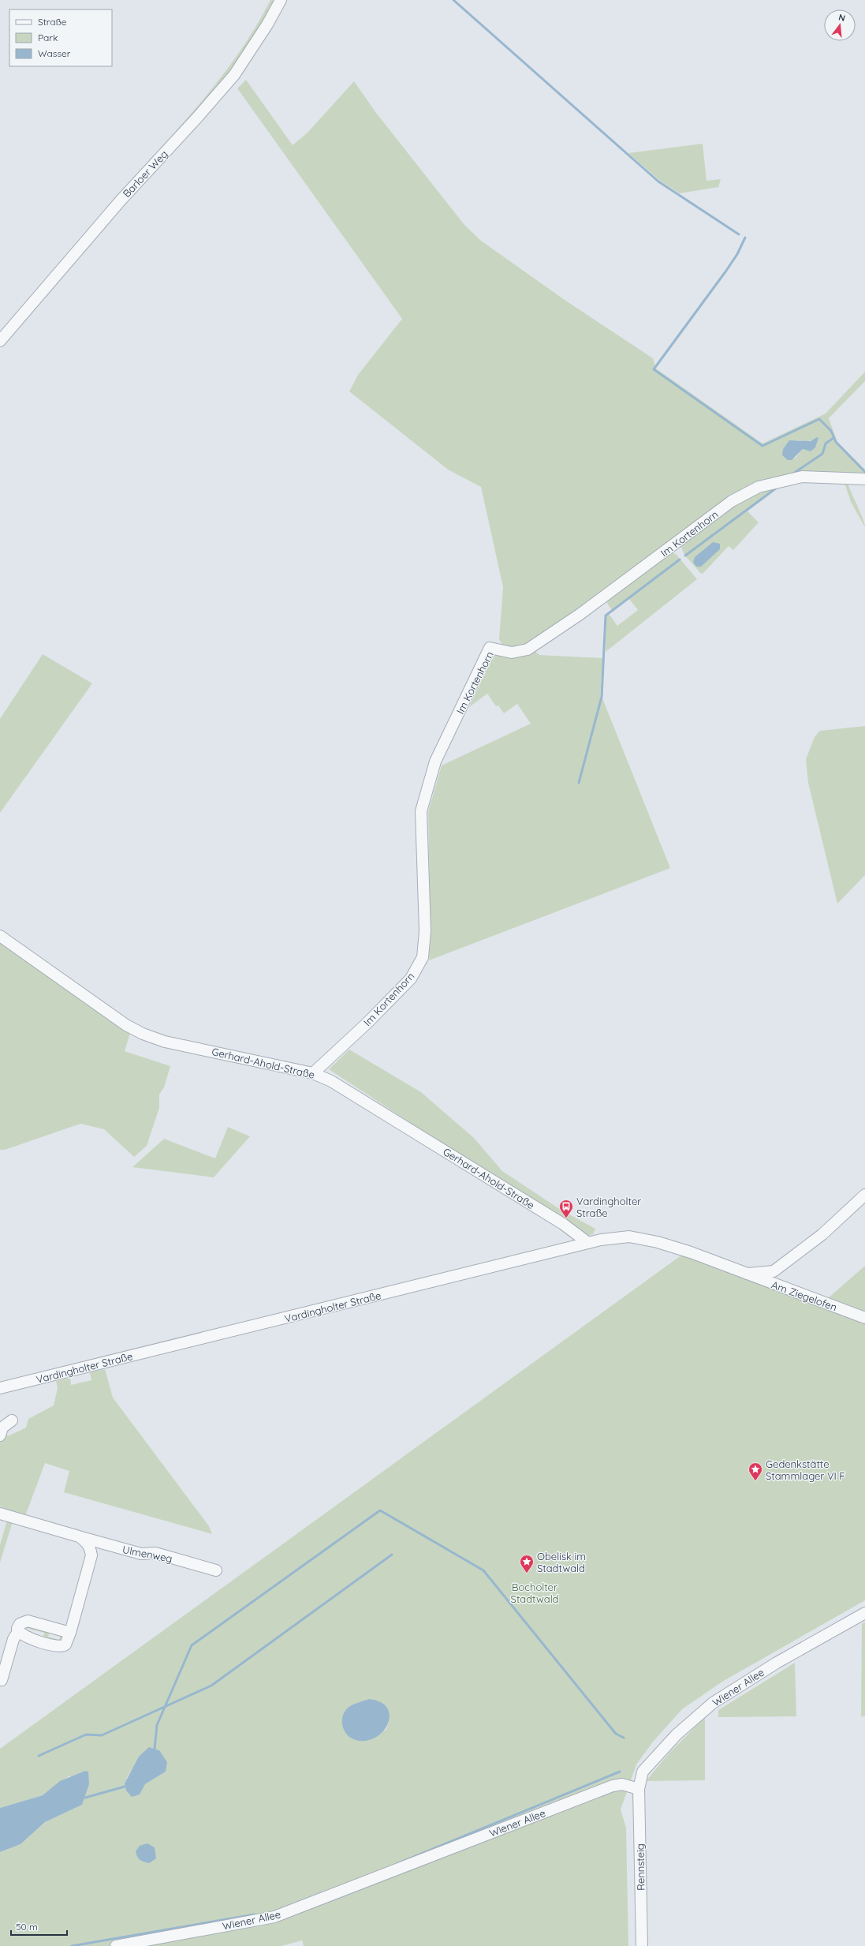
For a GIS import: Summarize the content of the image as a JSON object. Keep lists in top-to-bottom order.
{
  "streets": {
    "street": [
      "Barloer Weg",
      "Im Kortenhorn",
      "Gerhard-Ahold-Straße",
      "Am Ziegelofen",
      "Vardingholter Straße",
      "Ulmenweg",
      "Wiener Allee",
      "Rennsteig"
    ]
  },
  "crossings": [
    ["Im Kortenhorn", "Gerhard-Ahold-Straße"],
    ["Gerhard-Ahold-Straße", "Vardingholter Straße"],
    ["Am Ziegelofen", "Vardingholter Straße"],
    ["Wiener Allee", "Rennsteig"]
  ],
  "parks": ["Bocholter Stadtwald"],
  "places": {
    "bus stop": ["Vardingholter Straße"],
    "place": ["Gedenkstätte Stammlager VI F", "Obelisk im Stadtwald"]
  },
  "legend": ["Straße", "Park", "Wasser"],
  "scale_bar": "50 m",
  "north": "top"
}
